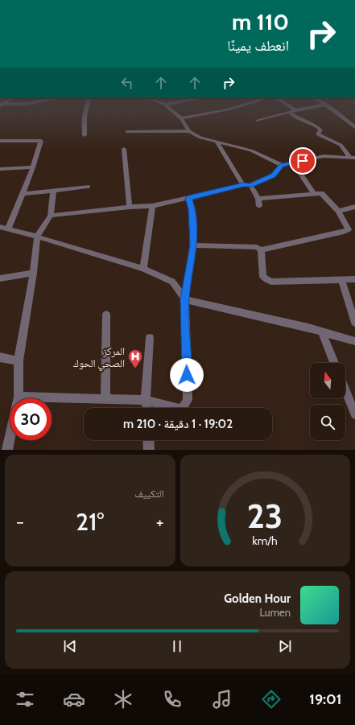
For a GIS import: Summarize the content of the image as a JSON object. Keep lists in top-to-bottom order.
{
  "places": {
    "hospital": ["المركز الصحي الحوك"]
  },
  "north": "top",
  "page": {
    "turn": ["110 m", "انعطف يمينًا"],
    "limit": "30",
    "trip": "19:02 · 1 دقيقة · 210 m",
    "tile": "التكييف",
    "heat": ["−", "21°", "+"],
    "song": ["Golden Hour", "Lumen"],
    "tabs": "19:01",
    "gauge": ["23", "km/h"]
  }
}
